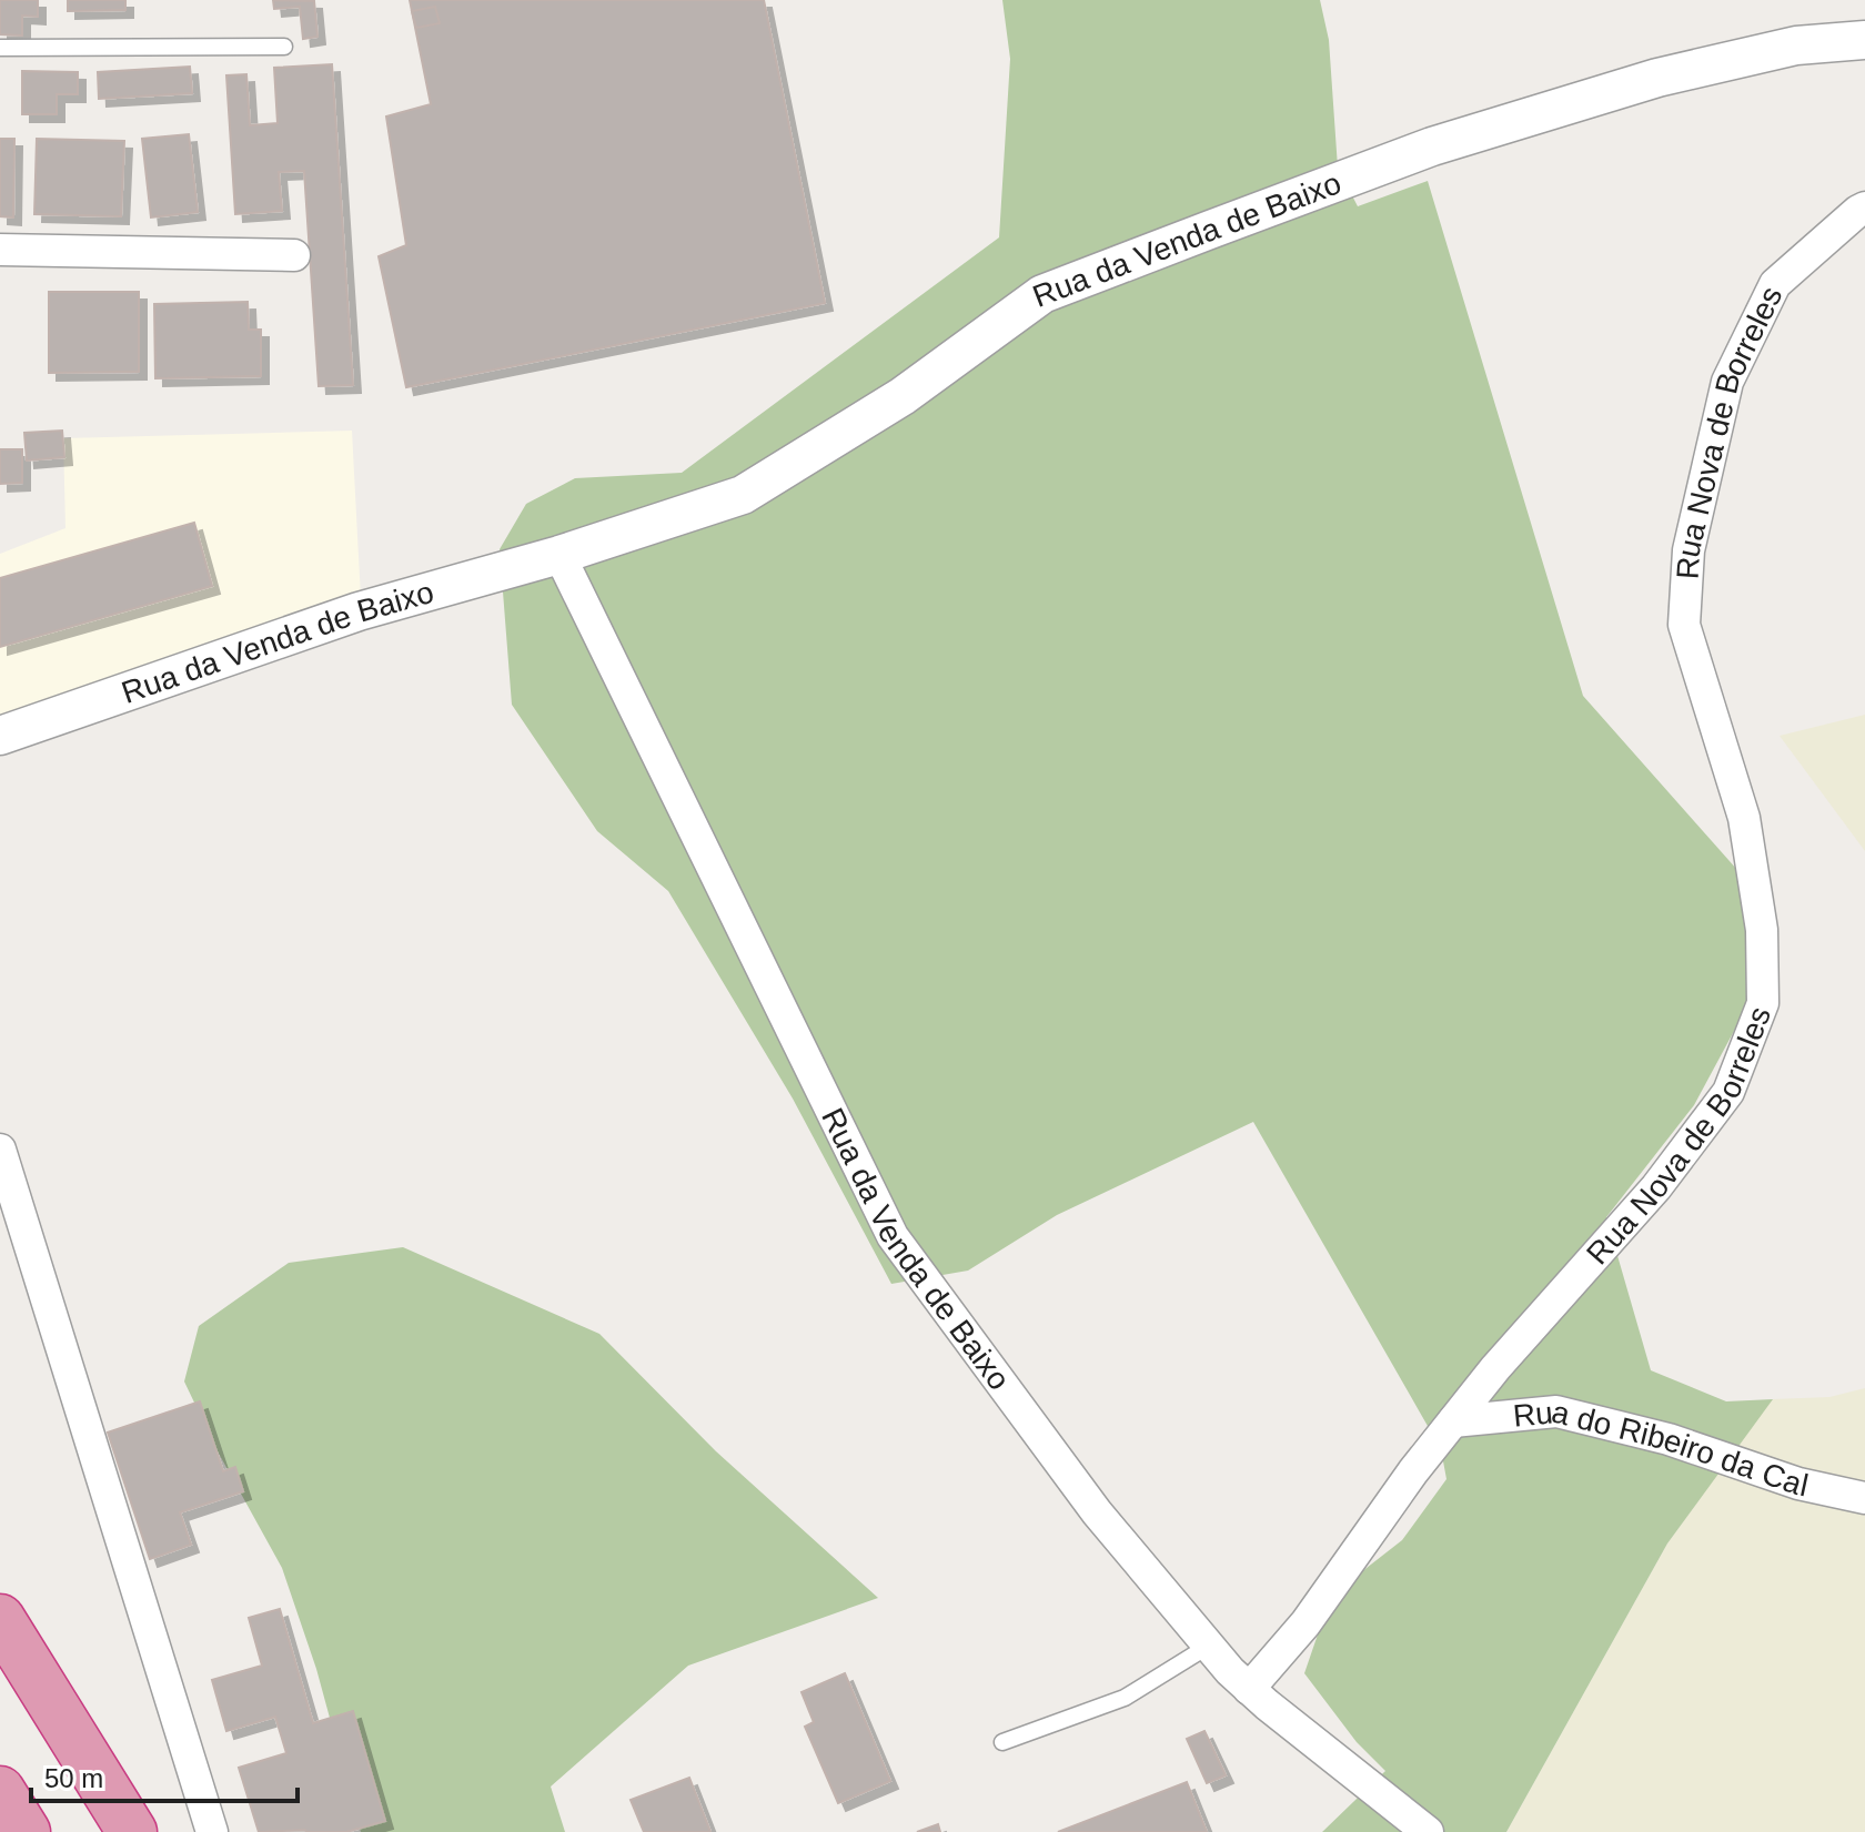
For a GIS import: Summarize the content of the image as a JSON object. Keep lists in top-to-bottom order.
{
  "streets": {
    "street": ["Rua da Venda de Baixo", "Rua Nova de Borreles", "Rua do Ribeiro da Cal"]
  },
  "crossings": [
    ["Rua da Venda de Baixo", "Rua Nova de Borreles"],
    ["Rua Nova de Borreles", "Rua do Ribeiro da Cal"]
  ],
  "scale_bar": "50 m"
}
